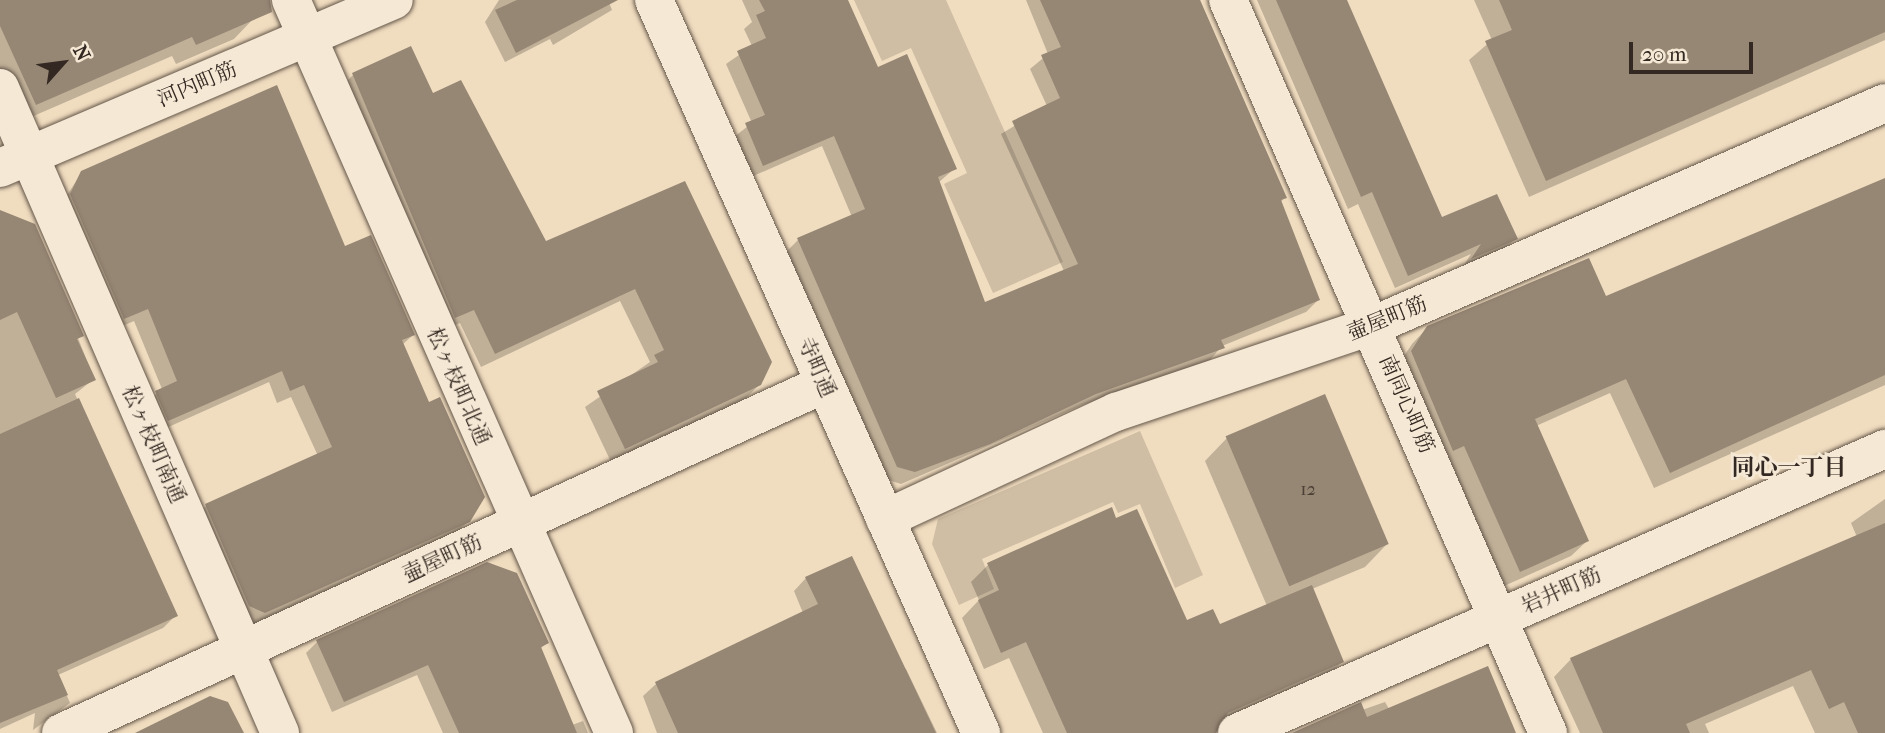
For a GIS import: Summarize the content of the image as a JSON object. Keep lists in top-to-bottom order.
{
  "streets": {
    "street": [
      "河内町筋",
      "壷屋町筋",
      "寺町通",
      "松ヶ枝町北通",
      "南同心町筋",
      "松ヶ枝町南通",
      "岩井町筋"
    ]
  },
  "crossings": [
    ["河内町筋", "松ヶ枝町北通"],
    ["河内町筋", "松ヶ枝町南通"],
    ["壷屋町筋", "寺町通"],
    ["壷屋町筋", "松ヶ枝町北通"],
    ["壷屋町筋", "南同心町筋"],
    ["壷屋町筋", "松ヶ枝町南通"],
    ["南同心町筋", "岩井町筋"]
  ],
  "districts": ["同心一丁目"],
  "house_numbers": ["12"],
  "scale_bar": "20 m",
  "north": "top right"
}
